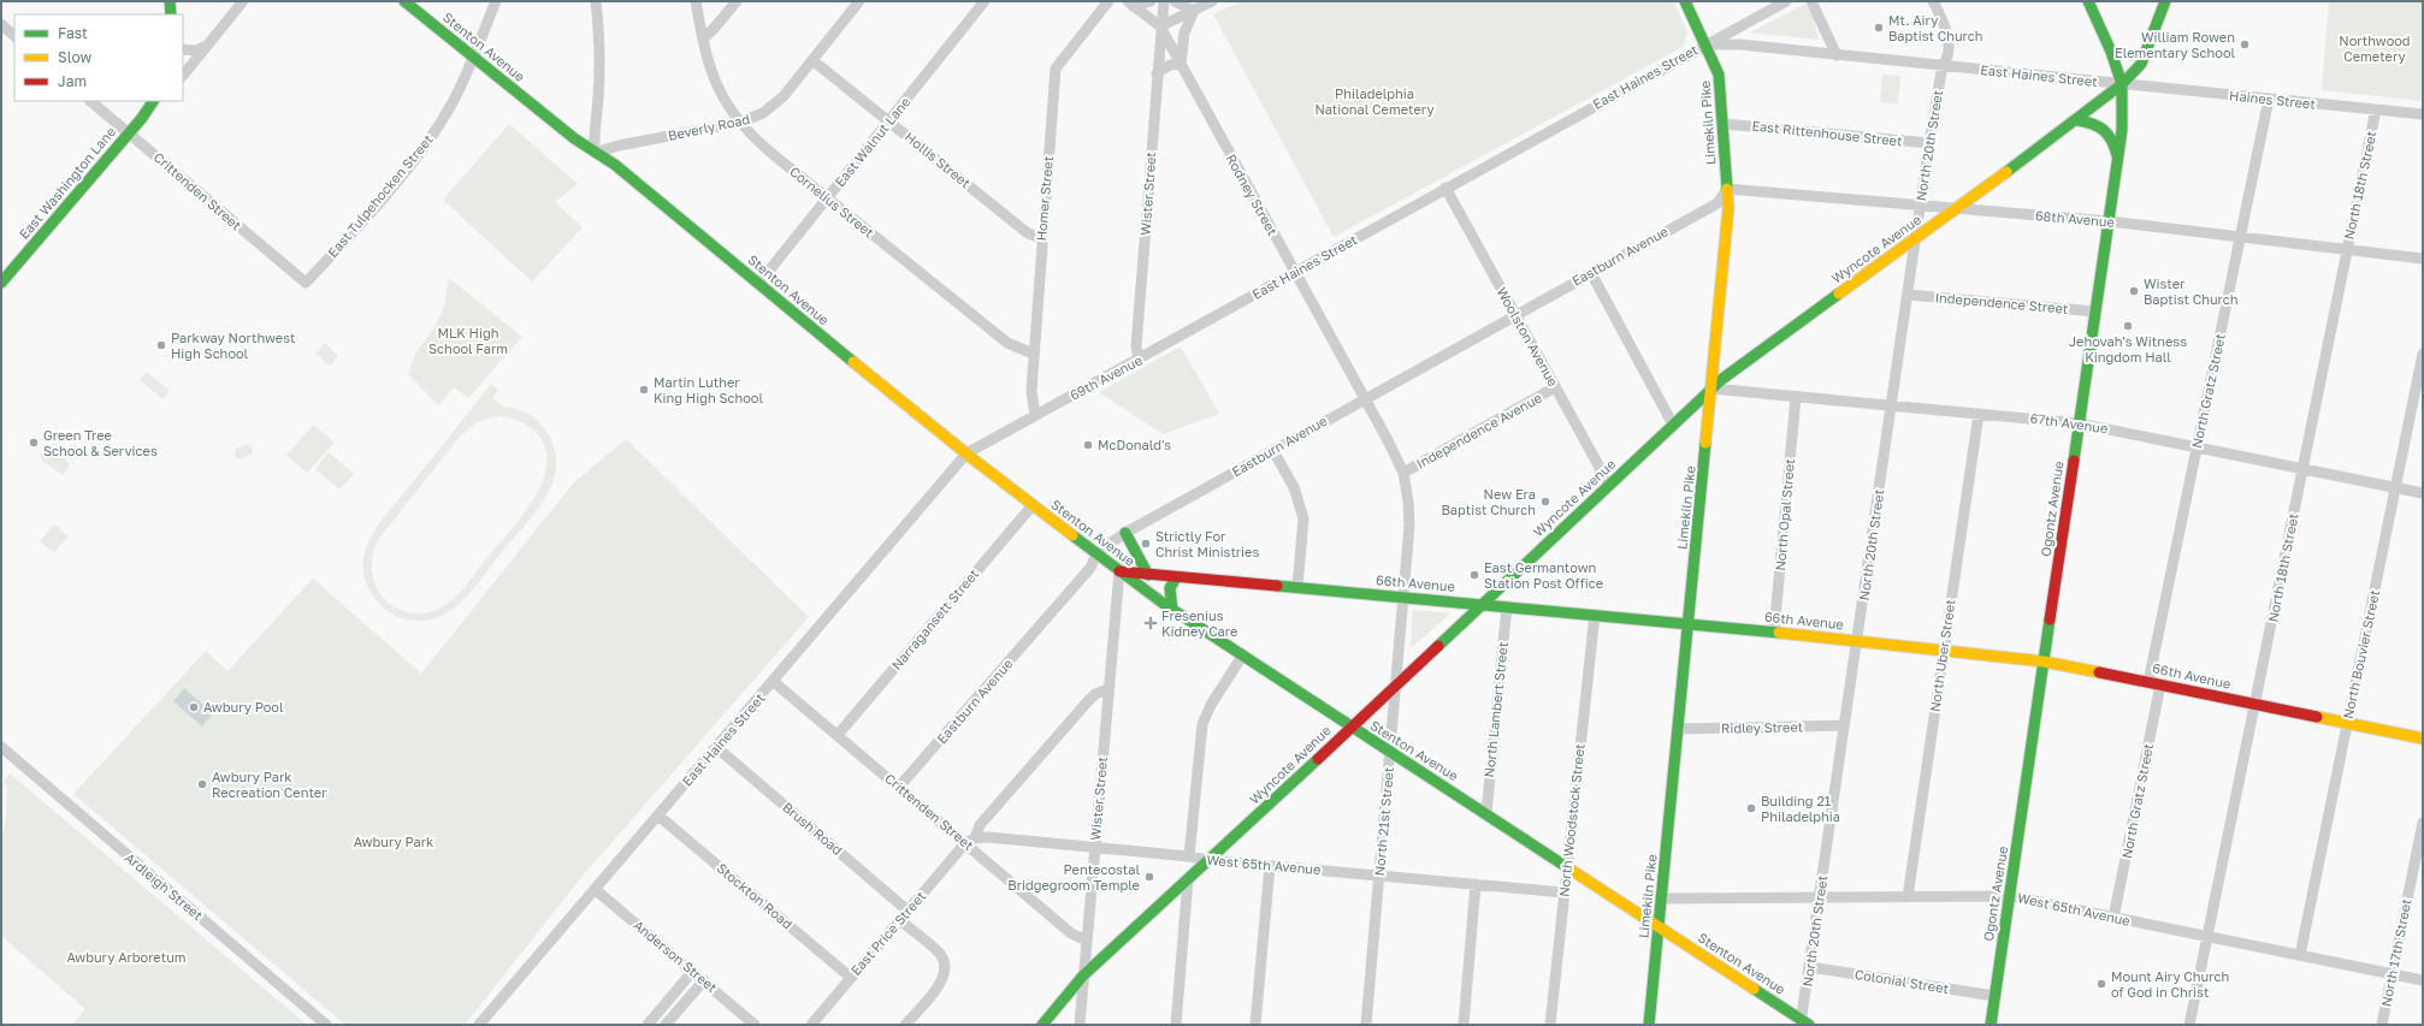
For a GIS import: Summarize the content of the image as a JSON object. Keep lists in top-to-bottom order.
{
  "streets": {
    "street": [
      "Stenton Avenue",
      "East Haines Street",
      "Haines Street",
      "Limekiln Pike",
      "Beverly Road",
      "East Rittenhouse Street",
      "East Walnut Lane",
      "North 20th Street",
      "Hollis Street",
      "East Washington Lane",
      "North 18th Street",
      "Crittenden Street",
      "Wister Street",
      "Rodney Street",
      "East Tulpehocken Street",
      "Homer Street",
      "Cornelius Street",
      "68th Avenue",
      "Wyncote Avenue",
      "Eastburn Avenue",
      "Independence Street",
      "Woolston Avenue",
      "69th Avenue",
      "North Gratz Street",
      "67th Avenue",
      "Independence Avenue",
      "Ogontz Avenue",
      "North Opal Street",
      "66th Avenue",
      "Narragansett Street",
      "North Bouvier Street",
      "North Uber Street",
      "North Lambert Street",
      "Ridley Street",
      "North Woodstock Street",
      "North 21st Street",
      "Brush Road",
      "West 65th Avenue",
      "Ardleigh Street",
      "Stockton Road",
      "East Price Street",
      "North 17th Street",
      "Anderson Street",
      "Colonial Street"
    ]
  },
  "crossings": [
    ["Stenton Avenue", "East Haines Street"],
    ["Stenton Avenue", "Limekiln Pike"],
    ["Stenton Avenue", "Beverly Road"],
    ["Stenton Avenue", "East Walnut Lane"],
    ["Stenton Avenue", "North 20th Street"],
    ["Stenton Avenue", "Wister Street"],
    ["Stenton Avenue", "East Tulpehocken Street"],
    ["Stenton Avenue", "Wyncote Avenue"],
    ["Stenton Avenue", "Eastburn Avenue"],
    ["Stenton Avenue", "69th Avenue"],
    ["Stenton Avenue", "66th Avenue"],
    ["Stenton Avenue", "Narragansett Street"],
    ["Stenton Avenue", "North Lambert Street"],
    ["Stenton Avenue", "North Woodstock Street"],
    ["Stenton Avenue", "North 21st Street"],
    ["East Haines Street", "Haines Street"],
    ["East Haines Street", "Limekiln Pike"],
    ["East Haines Street", "North 20th Street"],
    ["East Haines Street", "Crittenden Street"],
    ["East Haines Street", "Rodney Street"],
    ["East Haines Street", "Wyncote Avenue"],
    ["East Haines Street", "Woolston Avenue"],
    ["East Haines Street", "69th Avenue"],
    ["East Haines Street", "Ogontz Avenue"],
    ["East Haines Street", "Brush Road"],
    ["East Haines Street", "Stockton Road"],
    ["East Haines Street", "Anderson Street"],
    ["Haines Street", "North 18th Street"],
    ["Haines Street", "Wyncote Avenue"],
    ["Haines Street", "North Gratz Street"],
    ["Haines Street", "Ogontz Avenue"],
    ["Limekiln Pike", "East Rittenhouse Street"],
    ["Limekiln Pike", "68th Avenue"],
    ["Limekiln Pike", "Wyncote Avenue"],
    ["Limekiln Pike", "Eastburn Avenue"],
    ["Limekiln Pike", "67th Avenue"],
    ["Limekiln Pike", "66th Avenue"],
    ["Limekiln Pike", "Ridley Street"],
    ["Limekiln Pike", "West 65th Avenue"],
    ["Beverly Road", "Hollis Street"],
    ["Beverly Road", "Cornelius Street"],
    ["East Rittenhouse Street", "North 20th Street"],
    ["East Walnut Lane", "Hollis Street"],
    ["East Walnut Lane", "Cornelius Street"],
    ["North 20th Street", "68th Avenue"],
    ["North 20th Street", "Wyncote Avenue"],
    ["North 20th Street", "Independence Street"],
    ["North 20th Street", "67th Avenue"],
    ["North 20th Street", "66th Avenue"],
    ["North 20th Street", "Ridley Street"],
    ["North 20th Street", "West 65th Avenue"],
    ["North 20th Street", "Colonial Street"],
    ["Hollis Street", "Homer Street"],
    ["East Washington Lane", "Crittenden Street"],
    ["North 18th Street", "68th Avenue"],
    ["North 18th Street", "67th Avenue"],
    ["North 18th Street", "66th Avenue"],
    ["North 18th Street", "West 65th Avenue"],
    ["Crittenden Street", "Wister Street"],
    ["Crittenden Street", "East Tulpehocken Street"],
    ["Crittenden Street", "Eastburn Avenue"],
    ["Crittenden Street", "Narragansett Street"],
    ["Crittenden Street", "West 65th Avenue"],
    ["Crittenden Street", "East Price Street"],
    ["Wister Street", "Rodney Street"],
    ["Wister Street", "Wyncote Avenue"],
    ["Wister Street", "69th Avenue"],
    ["Wister Street", "66th Avenue"],
    ["Wister Street", "West 65th Avenue"],
    ["Wister Street", "East Price Street"],
    ["Rodney Street", "Eastburn Avenue"],
    ["Rodney Street", "North 21st Street"],
    ["Homer Street", "Cornelius Street"],
    ["Homer Street", "69th Avenue"],
    ["68th Avenue", "Wyncote Avenue"],
    ["68th Avenue", "Eastburn Avenue"],
    ["68th Avenue", "North Gratz Street"],
    ["68th Avenue", "Ogontz Avenue"],
    ["Wyncote Avenue", "Woolston Avenue"],
    ["Wyncote Avenue", "67th Avenue"],
    ["Wyncote Avenue", "Ogontz Avenue"],
    ["Wyncote Avenue", "66th Avenue"],
    ["Wyncote Avenue", "North 21st Street"],
    ["Wyncote Avenue", "West 65th Avenue"],
    ["Eastburn Avenue", "Woolston Avenue"],
    ["Eastburn Avenue", "North 21st Street"],
    ["Independence Street", "Ogontz Avenue"],
    ["Woolston Avenue", "Independence Avenue"],
    ["North Gratz Street", "67th Avenue"],
    ["North Gratz Street", "66th Avenue"],
    ["North Gratz Street", "West 65th Avenue"],
    ["67th Avenue", "Ogontz Avenue"],
    ["67th Avenue", "North Opal Street"],
    ["67th Avenue", "North Bouvier Street"],
    ["67th Avenue", "North Uber Street"],
    ["Independence Avenue", "North 21st Street"],
    ["Ogontz Avenue", "66th Avenue"],
    ["Ogontz Avenue", "West 65th Avenue"],
    ["Ogontz Avenue", "Colonial Street"],
    ["North Opal Street", "66th Avenue"],
    ["66th Avenue", "North Bouvier Street"],
    ["66th Avenue", "North Uber Street"],
    ["66th Avenue", "North Lambert Street"],
    ["66th Avenue", "North Woodstock Street"],
    ["66th Avenue", "North 21st Street"],
    ["North Bouvier Street", "West 65th Avenue"],
    ["North Uber Street", "West 65th Avenue"],
    ["North Woodstock Street", "West 65th Avenue"],
    ["North 21st Street", "West 65th Avenue"],
    ["Brush Road", "East Price Street"],
    ["West 65th Avenue", "East Price Street"],
    ["West 65th Avenue", "North 17th Street"],
    ["Stockton Road", "East Price Street"]
  ],
  "parks": [
    "Northwood Cemetery",
    "Philadelphia National Cemetery",
    "MLK High School Farm",
    "Awbury Park",
    "Awbury Arboretum"
  ],
  "places": {
    "other": [
      "Mt. Airy Baptist Church",
      "William Rowen Elementary School",
      "Wister Baptist Church",
      "Jehovah's Witness Kingdom Hall",
      "Parkway Northwest High School",
      "Martin Luther King High School",
      "Green Tree School & Services",
      "McDonald's",
      "New Era Baptist Church",
      "Strictly For Christ Ministries",
      "East Germantown Station Post Office",
      "Awbury Pool",
      "Awbury Park Recreation Center",
      "Building 21 Philadelphia",
      "Pentecostal Bridgegroom Temple",
      "Mount Airy Church of God in Christ"
    ],
    "health": ["Fresenius Kidney Care"]
  },
  "legend": ["Fast", "Slow", "Jam"]
}
